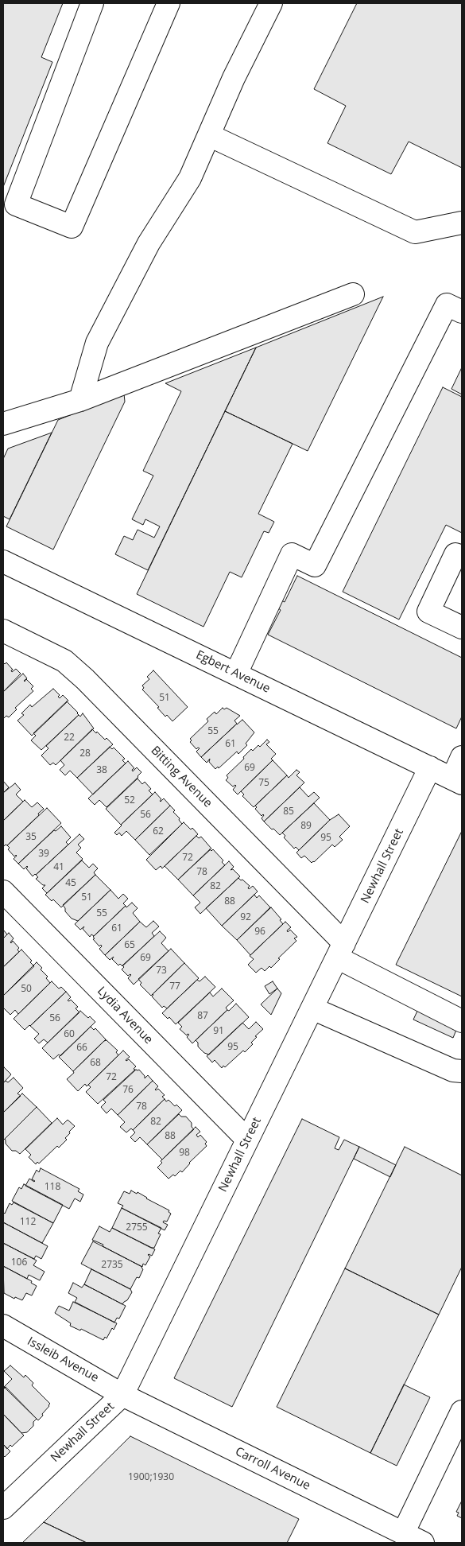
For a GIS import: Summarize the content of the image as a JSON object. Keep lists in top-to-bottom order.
{
  "streets": {
    "street": [
      "Egbert Avenue",
      "Bitting Avenue",
      "Newhall Street",
      "Lydia Avenue",
      "Issleib Avenue",
      "Carroll Avenue"
    ]
  },
  "crossings": [
    ["Egbert Avenue", "Newhall Street"],
    ["Bitting Avenue", "Newhall Street"],
    ["Newhall Street", "Lydia Avenue"],
    ["Newhall Street", "Issleib Avenue"],
    ["Newhall Street", "Carroll Avenue"],
    ["Issleib Avenue", "Carroll Avenue"]
  ],
  "house_numbers": [
    "51",
    "55",
    "22",
    "61",
    "28",
    "69",
    "38",
    "75",
    "52",
    "85",
    "56",
    "89",
    "62",
    "35",
    "95",
    "39",
    "72",
    "41",
    "78",
    "45",
    "82",
    "51",
    "88",
    "55",
    "92",
    "61",
    "96",
    "65",
    "69",
    "73",
    "77",
    "50",
    "87",
    "56",
    "91",
    "60",
    "95",
    "66",
    "68",
    "72",
    "76",
    "78",
    "82",
    "88",
    "98",
    "118",
    "112",
    "2755",
    "106",
    "2735",
    "1900;1930"
  ]
}
